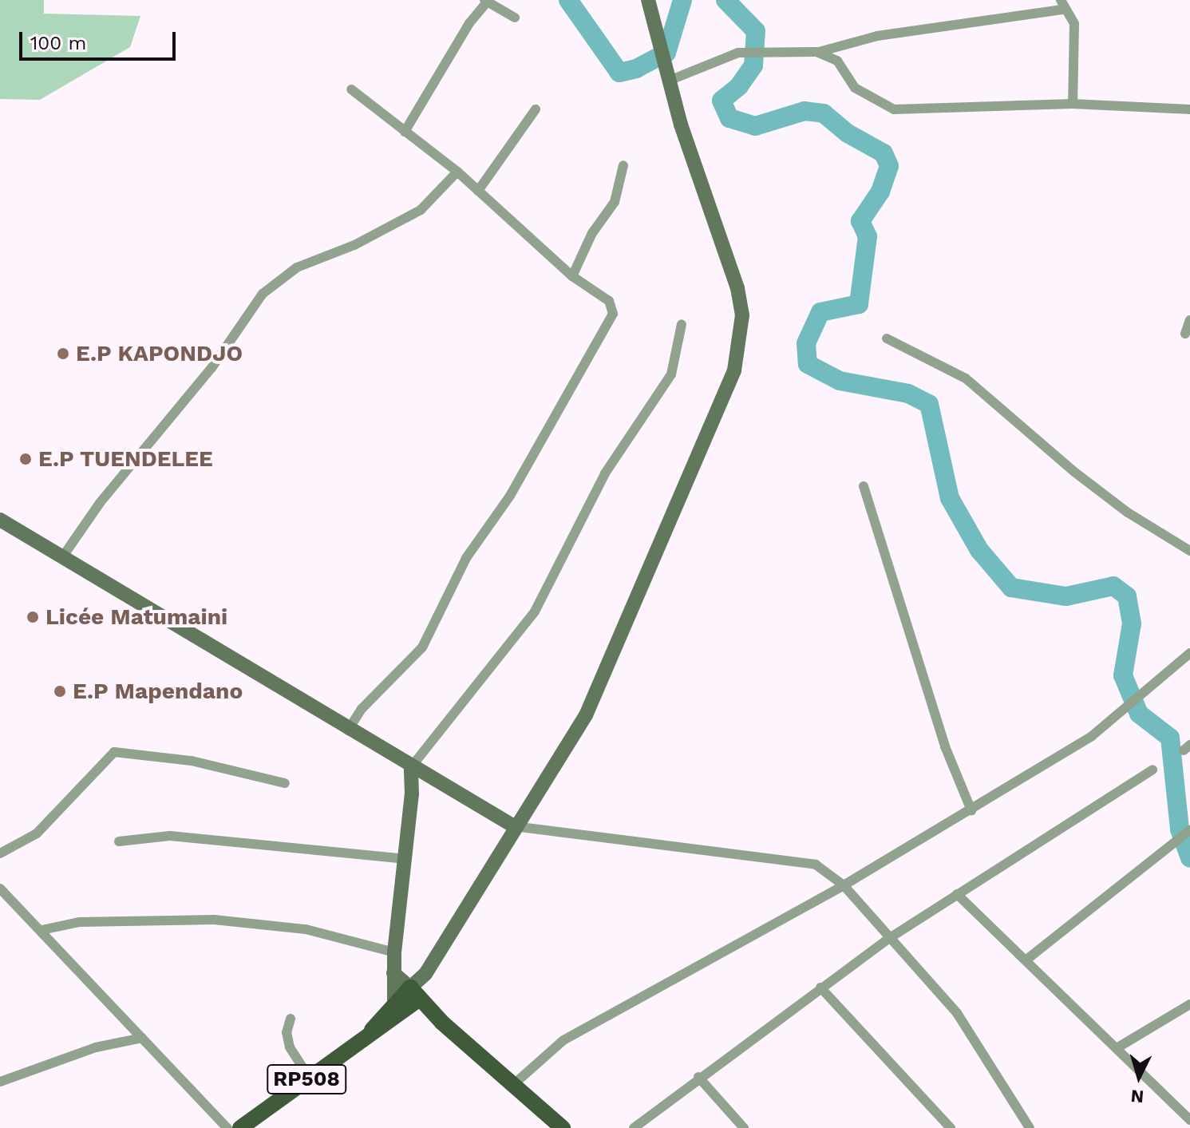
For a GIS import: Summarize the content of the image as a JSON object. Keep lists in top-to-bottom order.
{
  "streets": {
    "main road": ["RP508"]
  },
  "places": [
    "E.P KAPONDJO",
    "E.P TUENDELEE",
    "Licée Matumaini",
    "E.P Mapendano"
  ],
  "scale_bar": "100 m",
  "north": "bottom"
}
